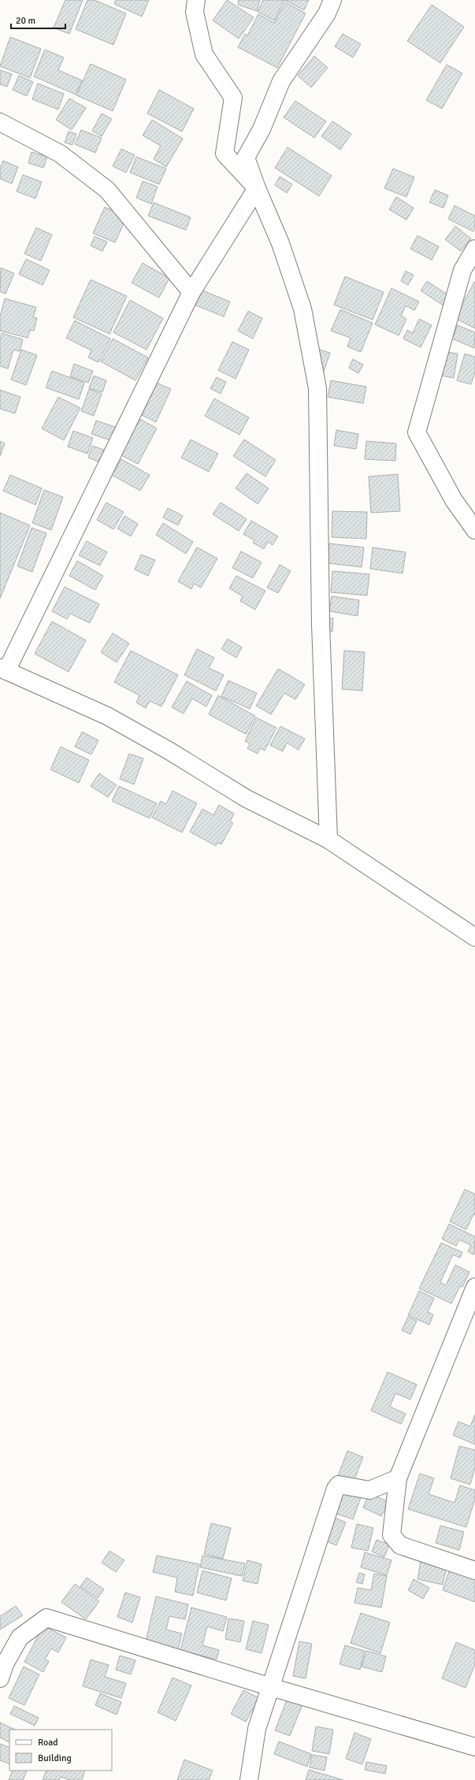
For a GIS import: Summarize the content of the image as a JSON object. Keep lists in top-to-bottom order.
{
  "legend": ["Road", "Building"],
  "scale_bar": "20 m"
}
